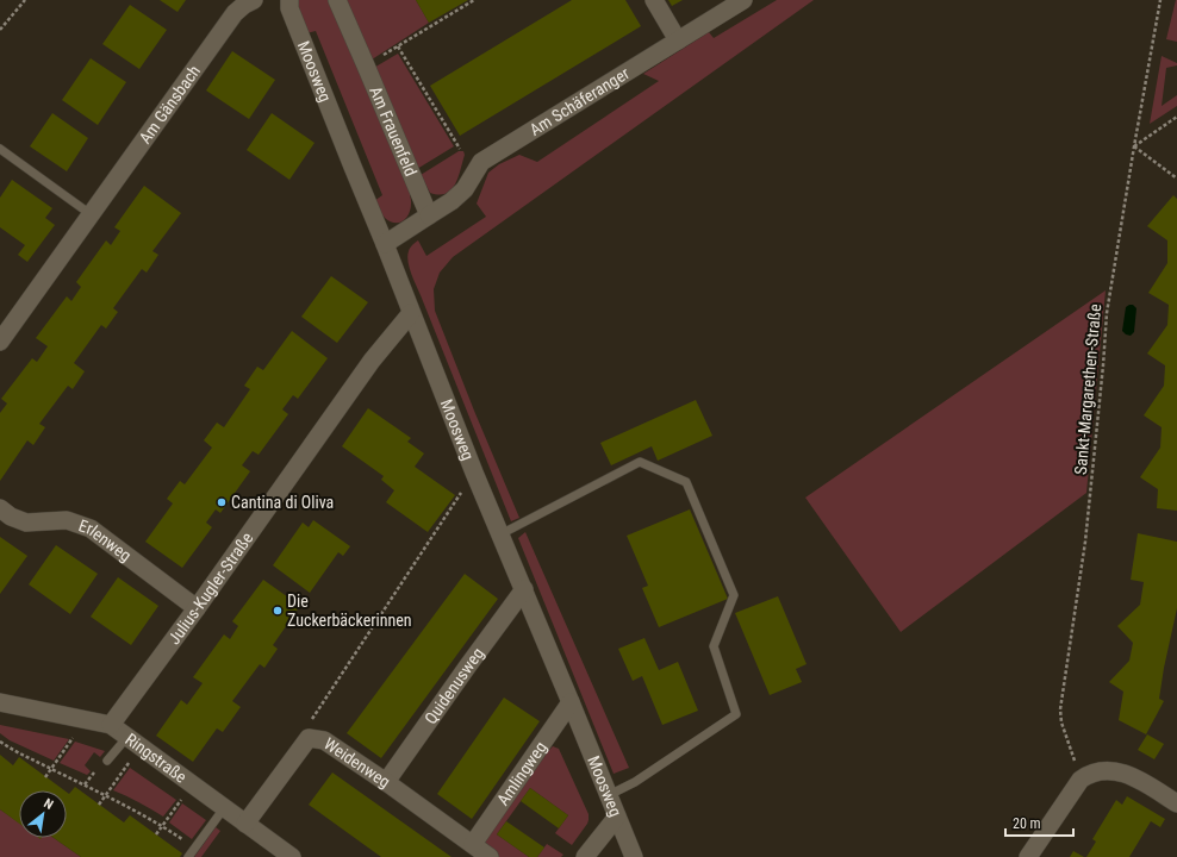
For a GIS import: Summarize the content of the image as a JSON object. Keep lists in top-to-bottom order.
{
  "streets": {
    "street": [
      "Moosweg",
      "Am Schäferanger",
      "Am Gänsbach",
      "Am Frauenfeld",
      "Erlenweg",
      "Julius-Kugler-Straße",
      "Quidenusweg",
      "Ringstraße",
      "Weidenweg",
      "Amlingweg"
    ],
    "path": ["Sankt-Margarethen-Straße"]
  },
  "crossings": [
    ["Moosweg", "Julius-Kugler-Straße"],
    ["Moosweg", "Quidenusweg"],
    ["Moosweg", "Amlingweg"],
    ["Am Schäferanger", "Am Frauenfeld"],
    ["Erlenweg", "Julius-Kugler-Straße"],
    ["Julius-Kugler-Straße", "Ringstraße"],
    ["Quidenusweg", "Weidenweg"],
    ["Ringstraße", "Weidenweg"],
    ["Weidenweg", "Amlingweg"]
  ],
  "places": ["Cantina di Oliva", "Die Zuckerbäckerinnen"],
  "scale_bar": "20 m",
  "north": "top right"
}
